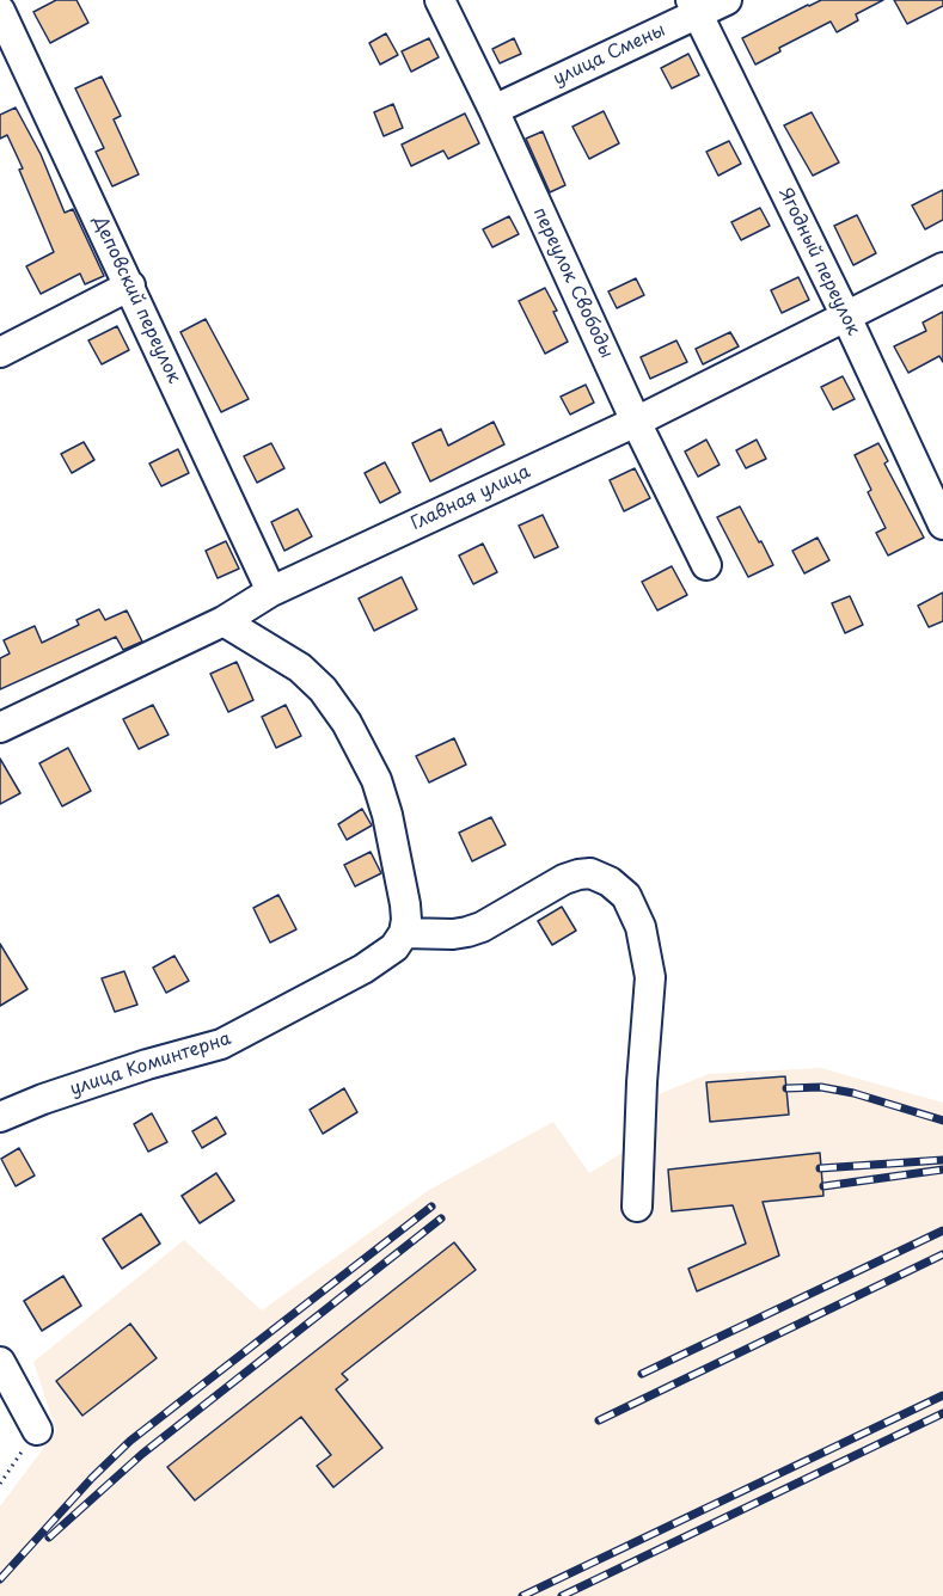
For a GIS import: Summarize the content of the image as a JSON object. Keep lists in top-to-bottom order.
{
  "streets": {
    "street": [
      "улица Смены",
      "Ягодный переулок",
      "переулок Свободы",
      "Деповский переулок",
      "Главная улица",
      "улица Коминтерна"
    ]
  },
  "crossings": [
    ["улица Смены", "Ягодный переулок"],
    ["улица Смены", "переулок Свободы"],
    ["Ягодный переулок", "Главная улица"],
    ["переулок Свободы", "Главная улица"],
    ["Деповский переулок", "Главная улица"]
  ]
}
